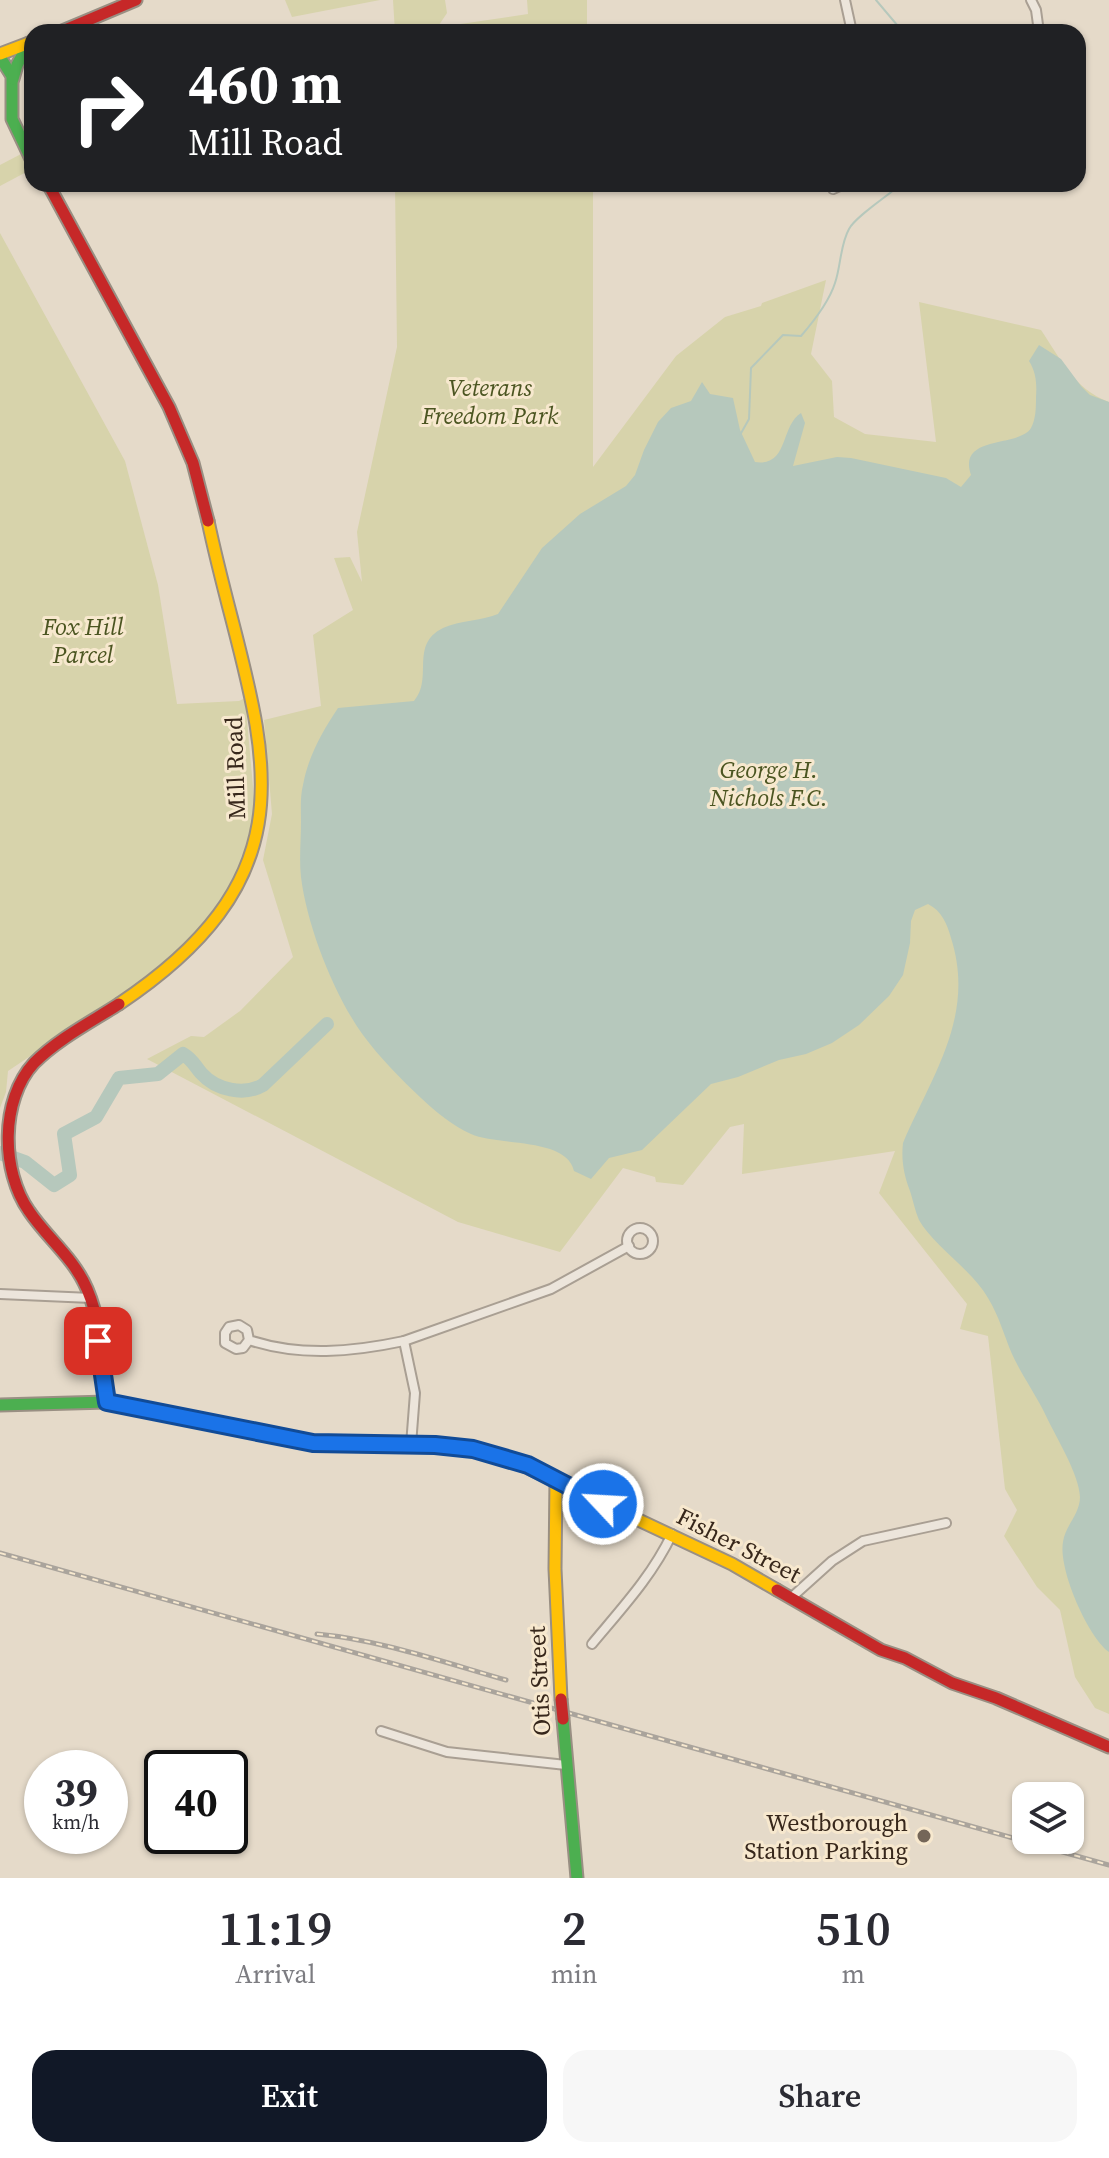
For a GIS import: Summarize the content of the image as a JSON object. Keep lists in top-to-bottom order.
{
  "streets": {
    "street": ["Mill Road", "Fisher Street", "Otis Street"]
  },
  "crossings": [
    ["Mill Road", "Fisher Street"],
    ["Fisher Street", "Otis Street"]
  ],
  "parks": ["Veterans Freedom Park", "Fox Hill Parcel", "George H. Nichols F.C."],
  "places": ["Westborough Station Parking"],
  "page": {
    "turn": ["460 m", "Mill Road"],
    "speed": "39 km/h",
    "limit": "40",
    "eta": [
      "11:19",
      "Arrival",
      "2",
      "min",
      "510",
      "m"
    ],
    "buttons": ["Exit", "Share"]
  }
}
